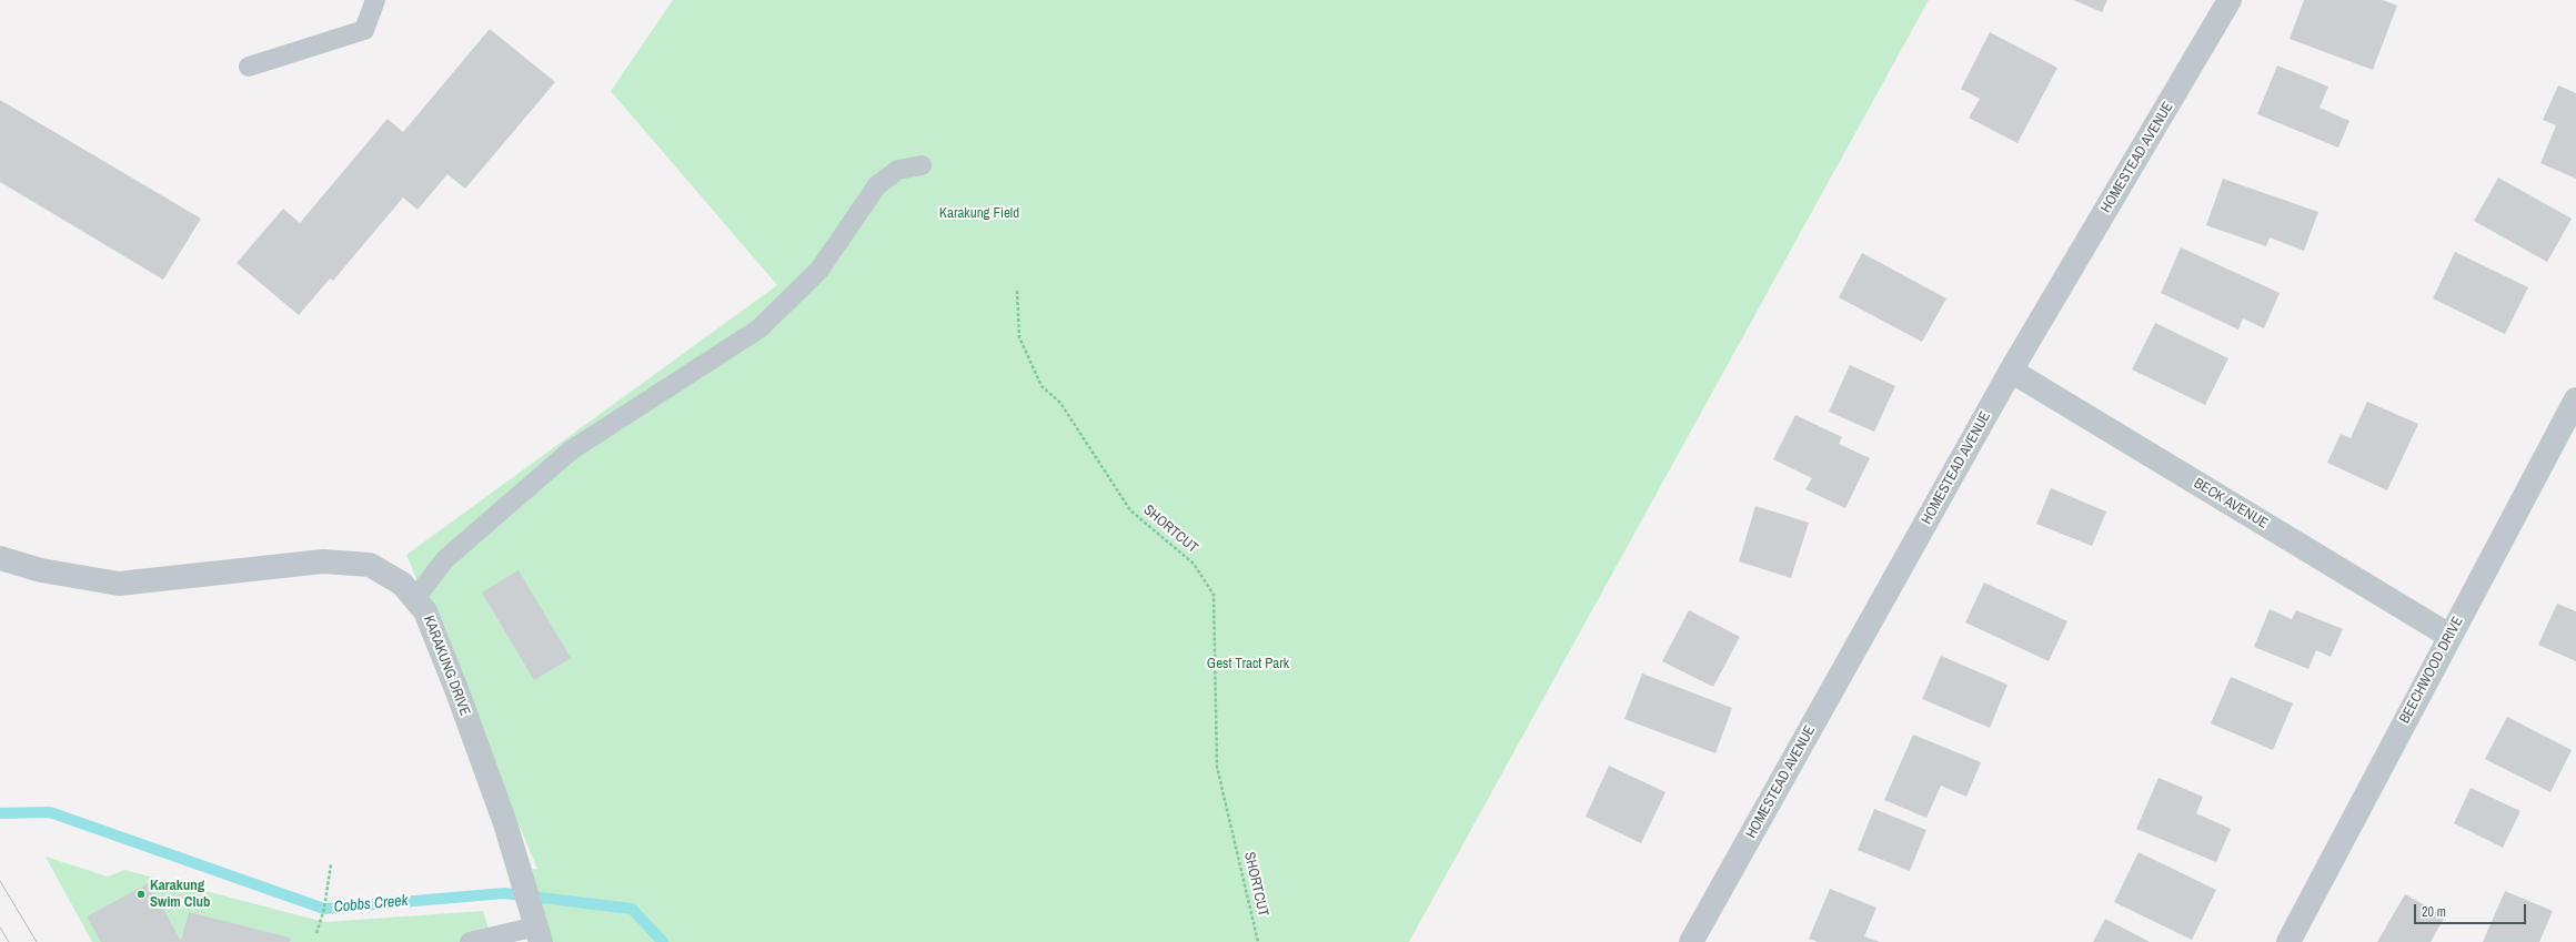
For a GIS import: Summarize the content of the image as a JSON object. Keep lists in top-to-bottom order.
{
  "streets": {
    "street": [
      "HOMESTEAD AVENUE",
      "BECK AVENUE",
      "KARAKUNG DRIVE",
      "BEECHWOOD DRIVE"
    ],
    "path": ["SHORTCUT"]
  },
  "crossings": [
    ["HOMESTEAD AVENUE", "BECK AVENUE"],
    ["BECK AVENUE", "BEECHWOOD DRIVE"]
  ],
  "water": ["Cobbs Creek"],
  "parks": ["Karakung Field", "Gest Tract Park"],
  "places": ["Karakung Swim Club"],
  "scale_bar": "20 m"
}
